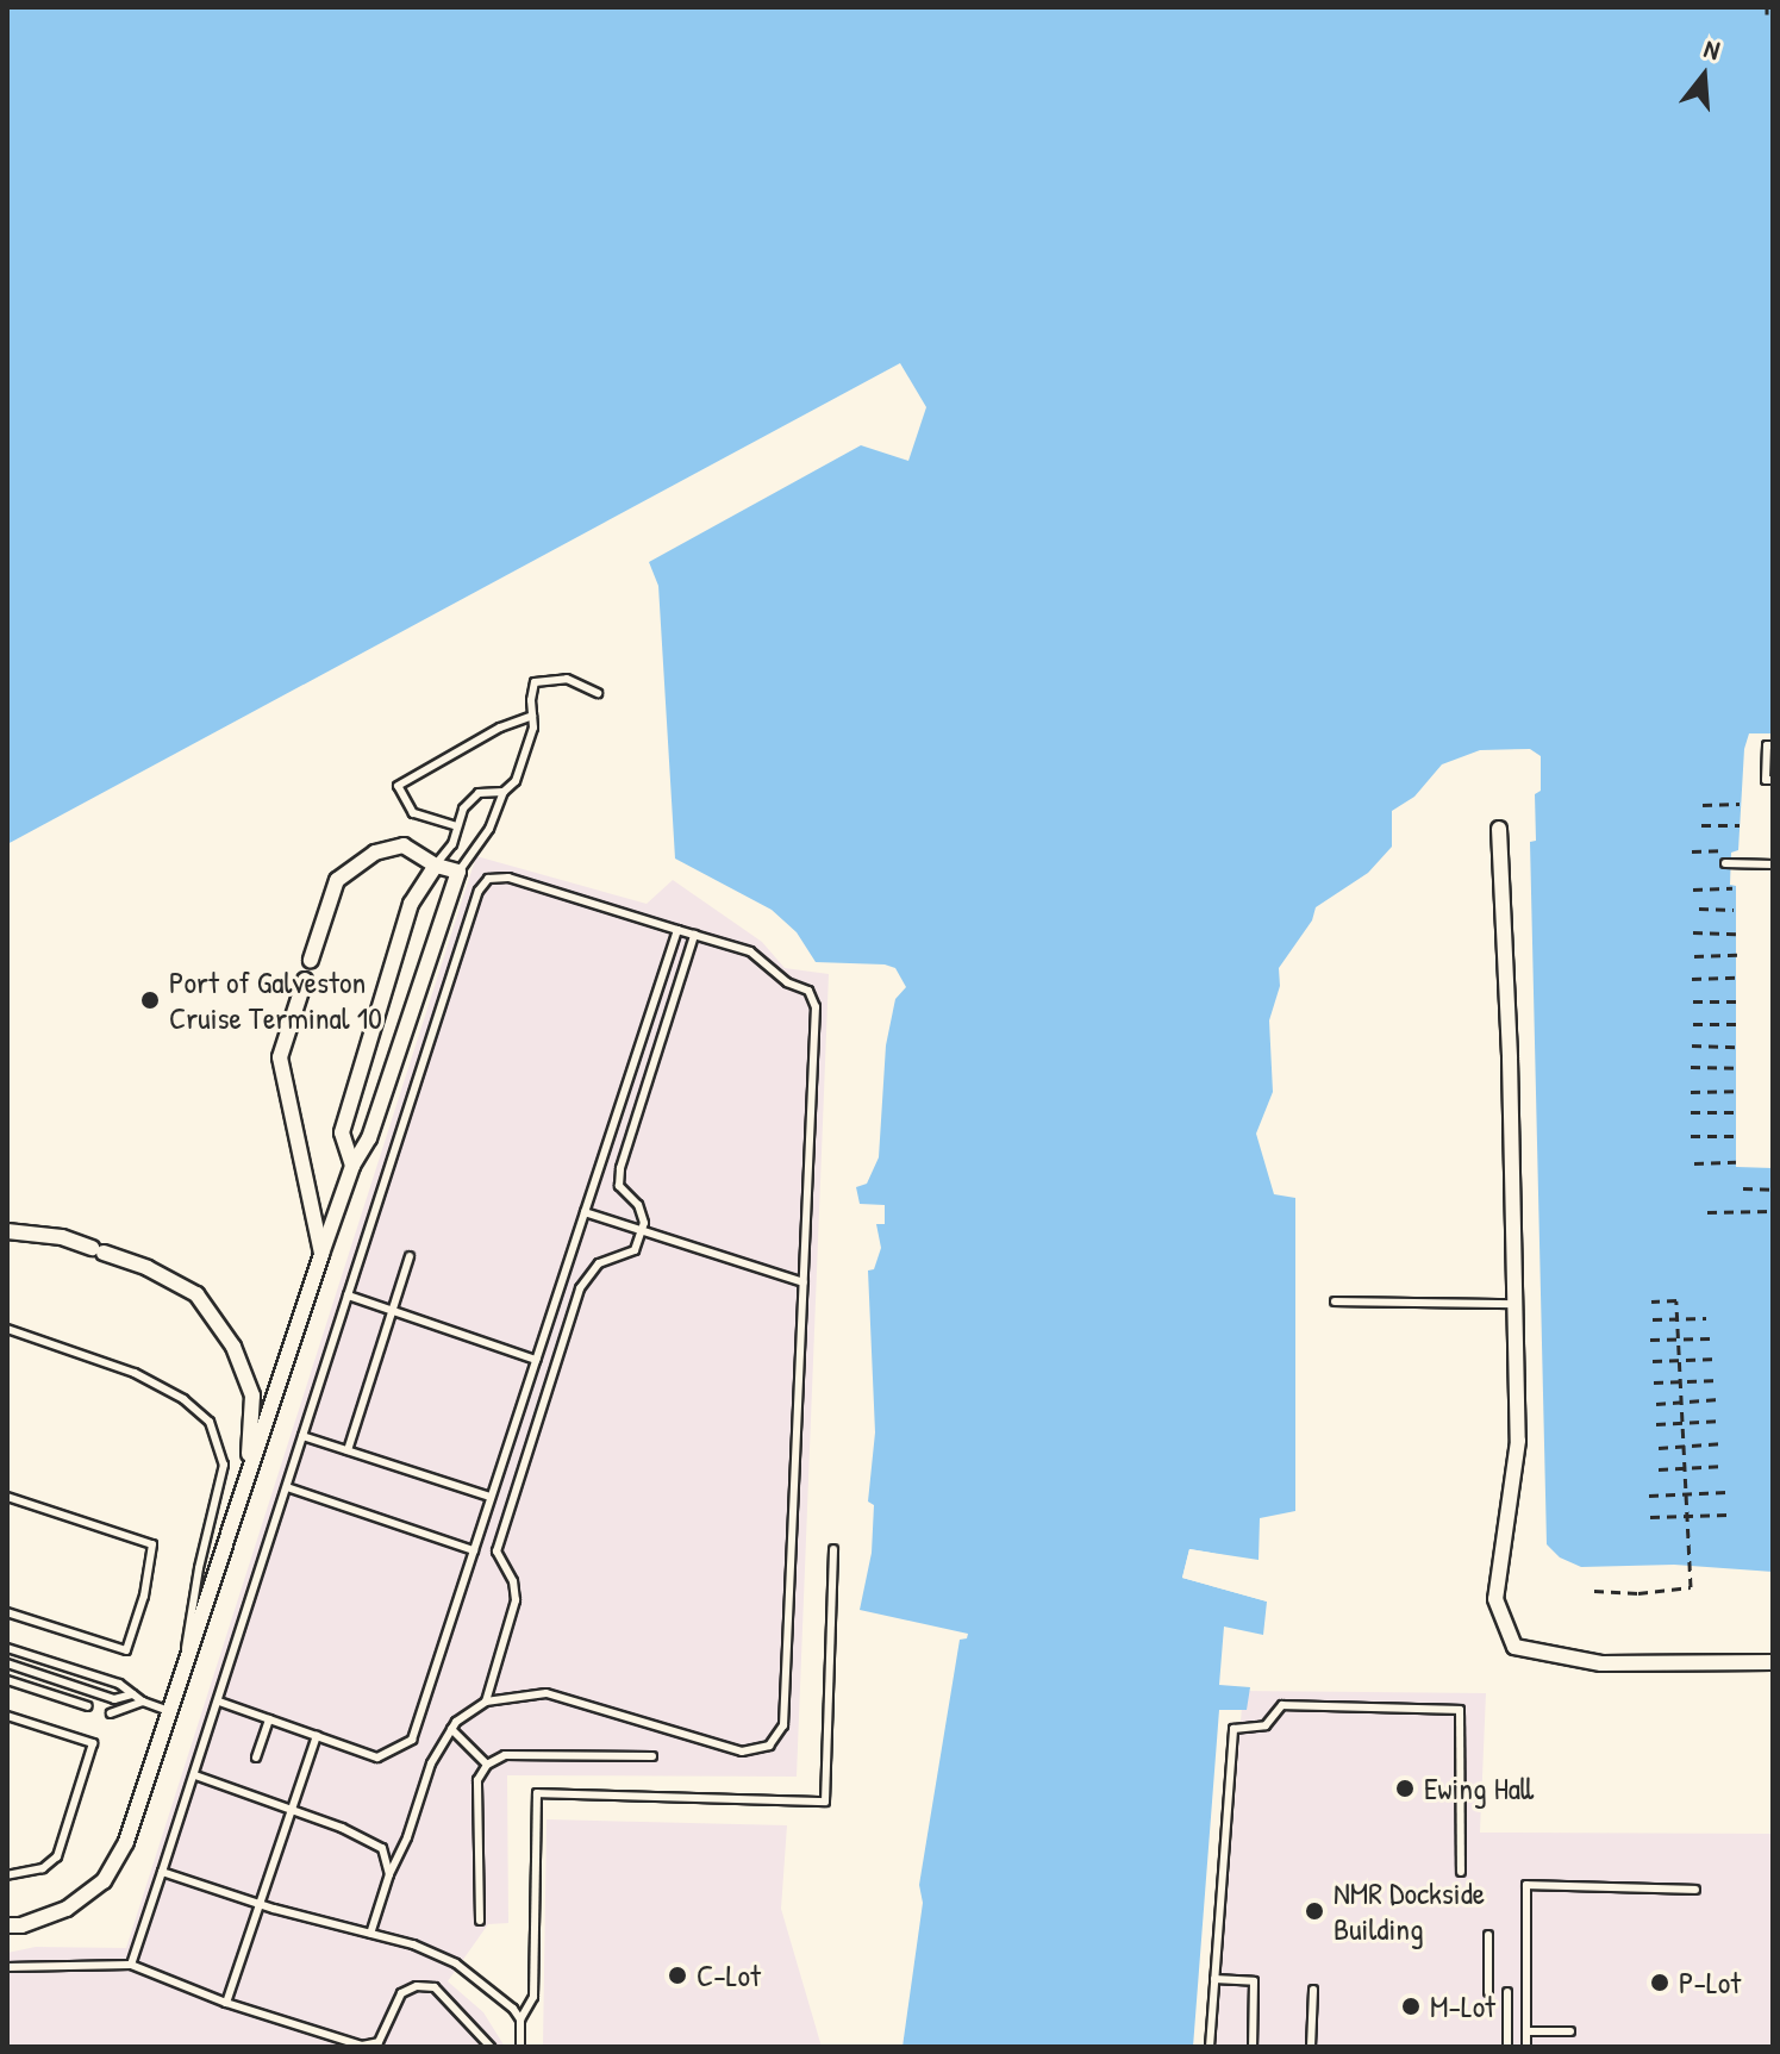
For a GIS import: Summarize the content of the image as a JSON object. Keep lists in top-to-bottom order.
{
  "places": [
    "Port of Galveston Cruise Terminal 10",
    "Ewing Hall",
    "NMR Dockside Building",
    "C-Lot",
    "P-Lot",
    "M-Lot"
  ],
  "north": "top"
}
